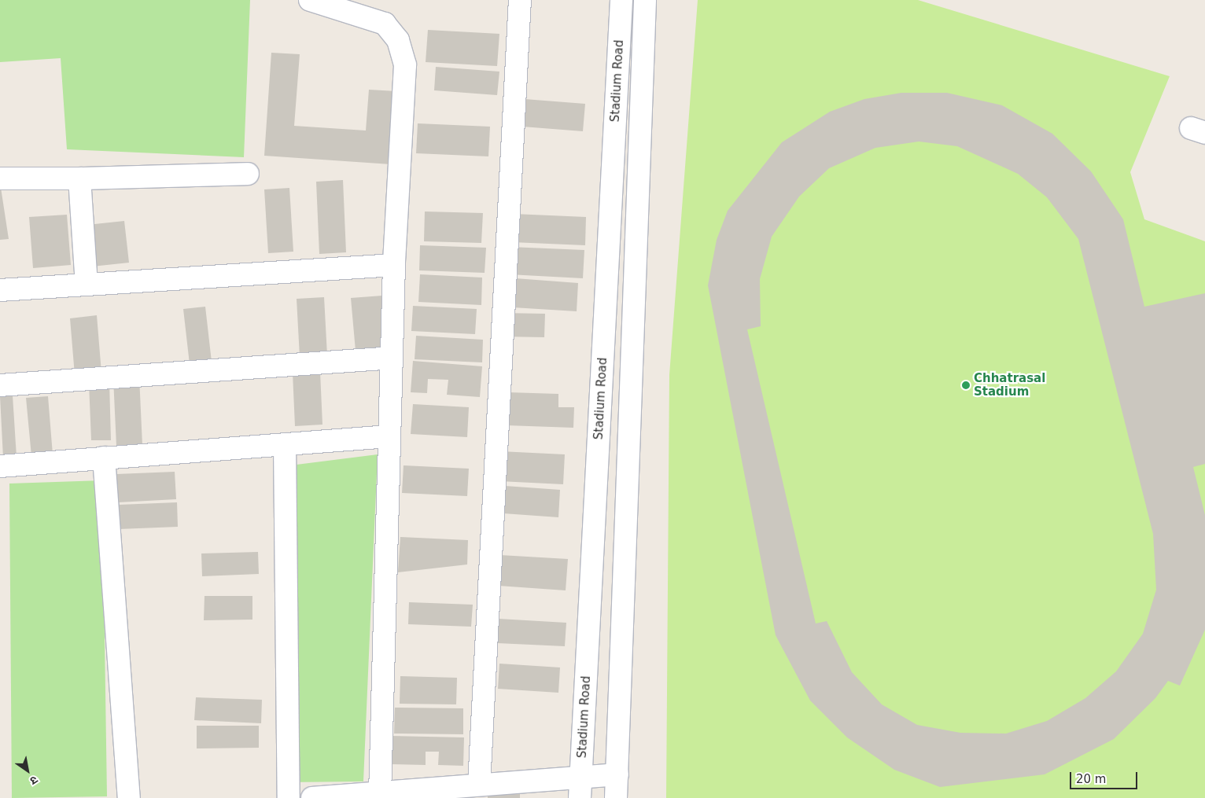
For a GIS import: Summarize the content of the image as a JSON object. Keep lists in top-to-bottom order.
{
  "streets": {
    "street": ["Stadium Road"]
  },
  "places": ["Chhatrasal Stadium"],
  "scale_bar": "20 m",
  "north": "bottom right"
}
